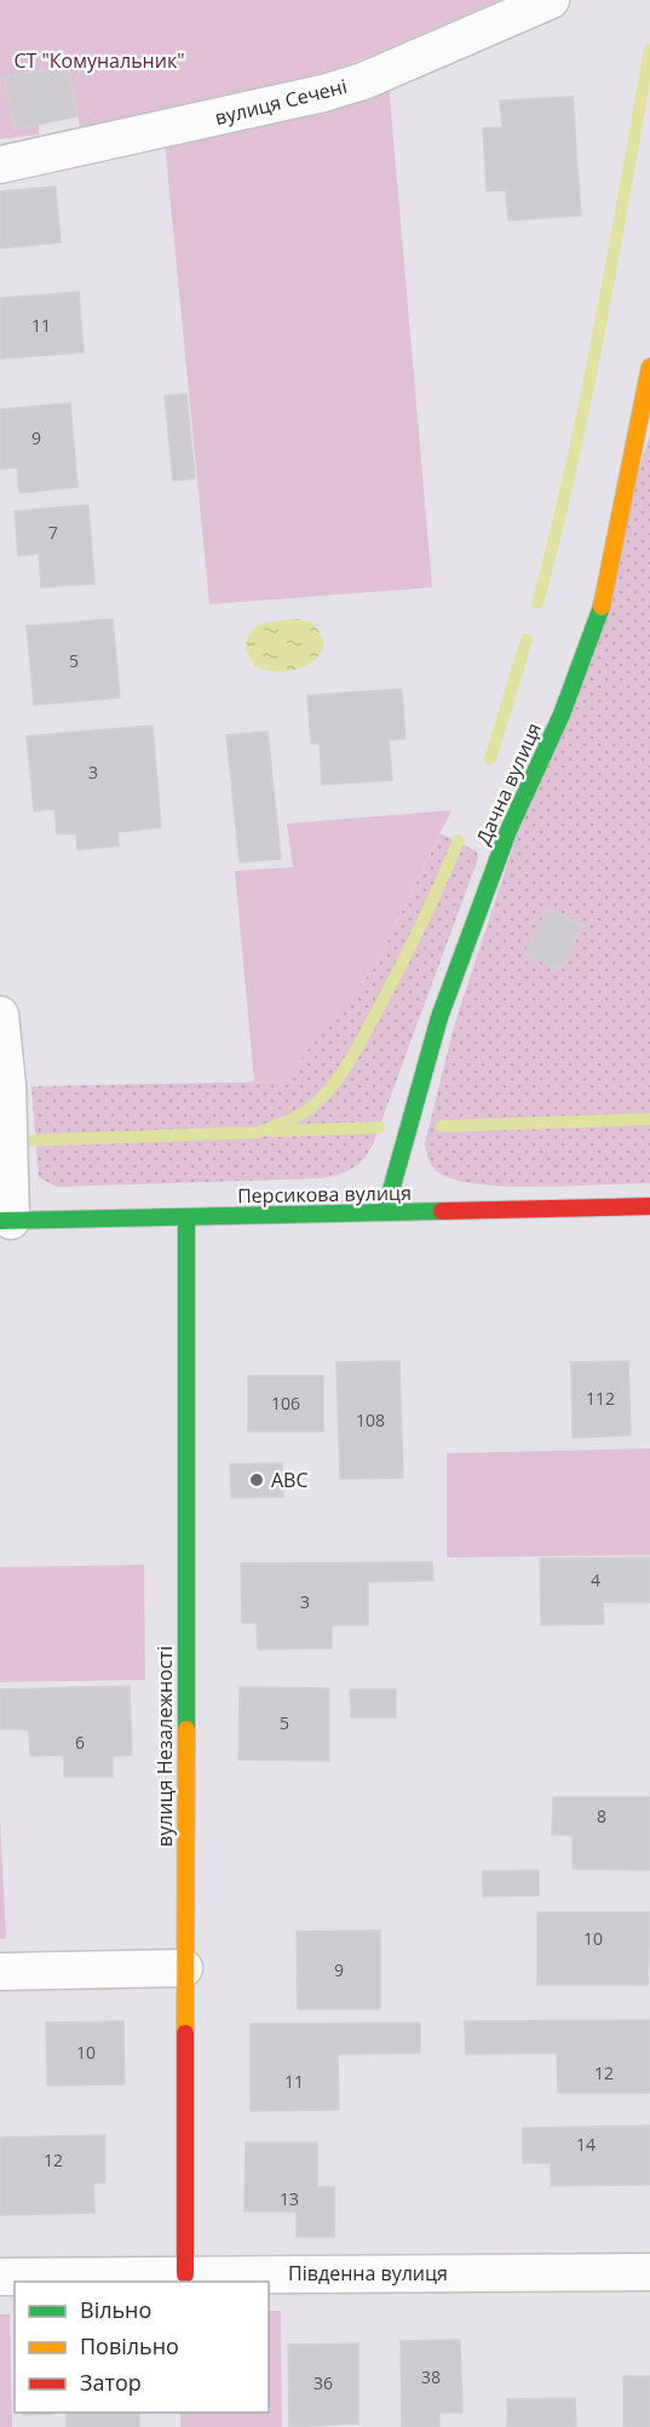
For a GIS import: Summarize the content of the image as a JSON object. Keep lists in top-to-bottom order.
{
  "streets": {
    "street": [
      "вулиця Сечені",
      "Дачна вулиця",
      "Персикова вулиця",
      "вулиця Незалежності",
      "Південна вулиця"
    ]
  },
  "crossings": [
    ["Дачна вулиця", "Персикова вулиця"],
    ["Персикова вулиця", "вулиця Незалежності"],
    ["вулиця Незалежності", "Південна вулиця"]
  ],
  "parks": ["СТ \"Комунальник\""],
  "places": ["ABC"],
  "house_numbers": [
    "11",
    "9",
    "7",
    "5",
    "3",
    "112",
    "106",
    "108",
    "4",
    "3",
    "5",
    "6",
    "8",
    "10",
    "9",
    "10",
    "12",
    "11",
    "14",
    "12",
    "13",
    "38",
    "36"
  ],
  "legend": ["Вільно", "Повільно", "Затор"]
}
